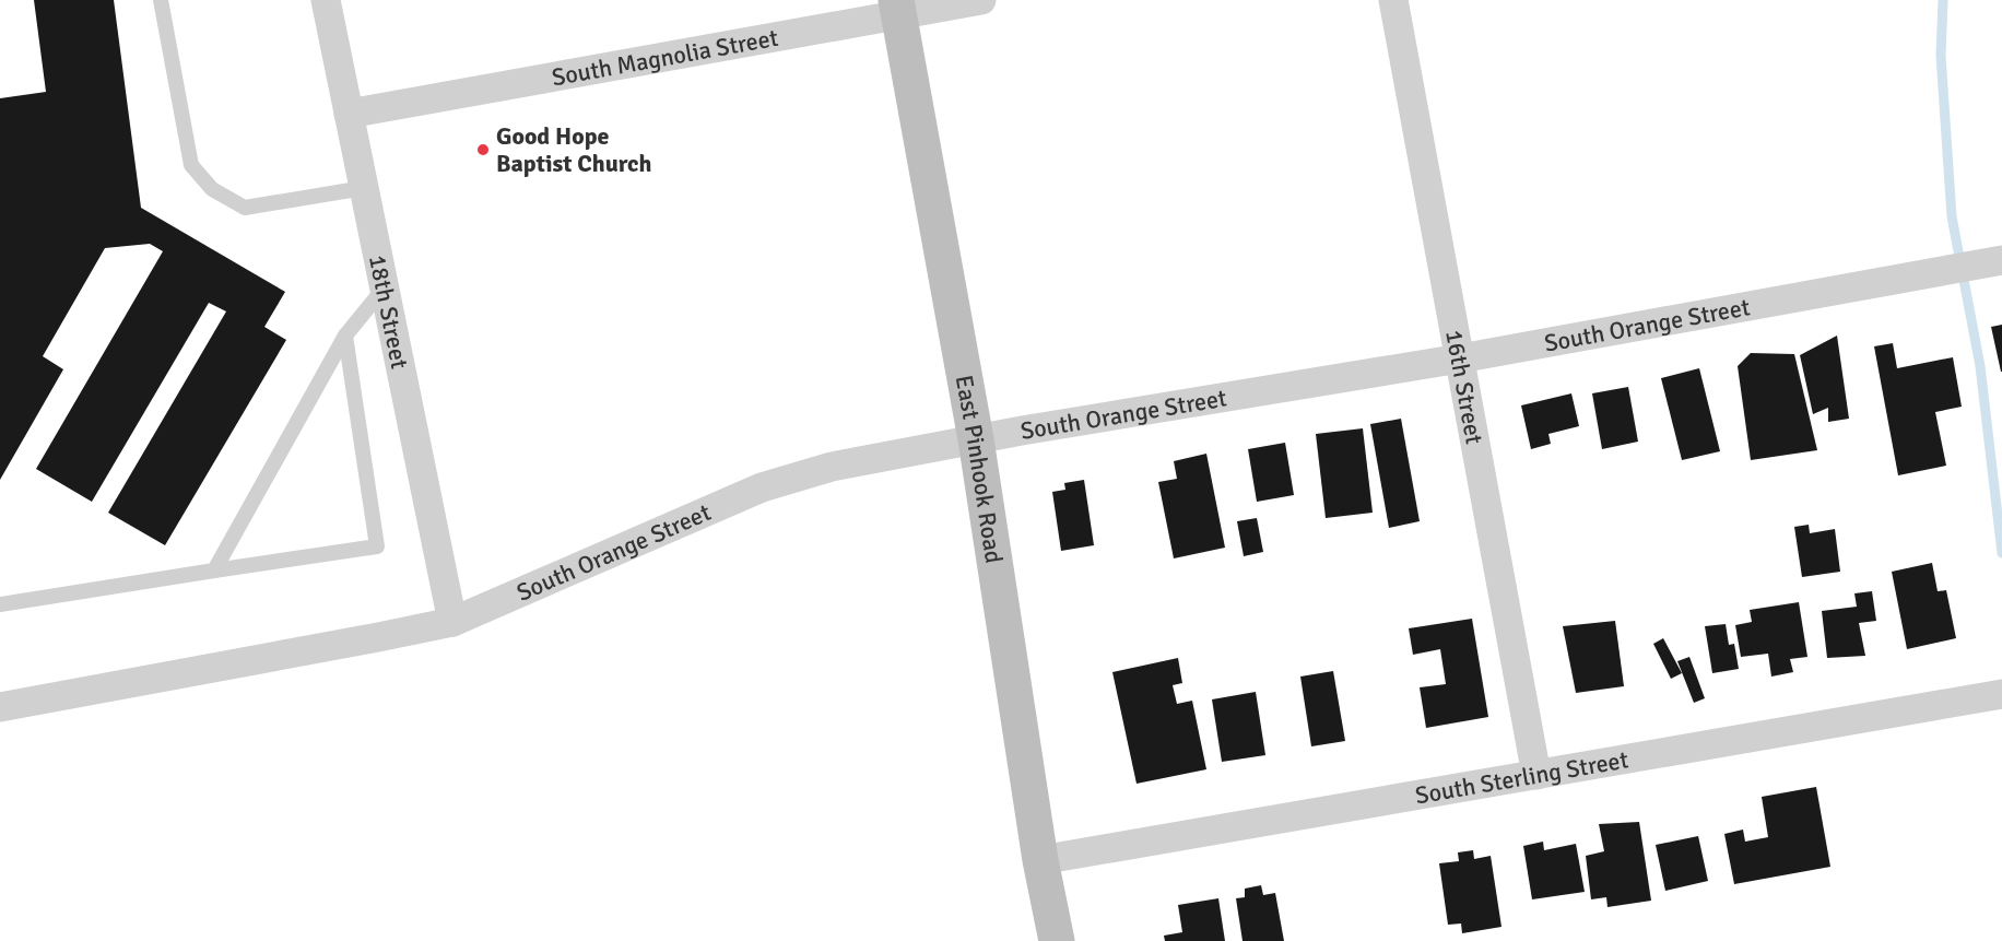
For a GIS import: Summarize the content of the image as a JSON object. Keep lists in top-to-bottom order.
{
  "streets": {
    "main road": ["East Pinhook Road"],
    "street": [
      "South Magnolia Street",
      "18th Street",
      "South Orange Street",
      "16th Street",
      "South Sterling Street"
    ]
  },
  "crossings": [
    ["South Magnolia Street", "18th Street"],
    ["South Magnolia Street", "East Pinhook Road"],
    ["18th Street", "South Orange Street"],
    ["South Orange Street", "16th Street"],
    ["South Orange Street", "East Pinhook Road"],
    ["16th Street", "South Sterling Street"],
    ["East Pinhook Road", "South Sterling Street"]
  ],
  "places": ["Good Hope Baptist Church"]
}
